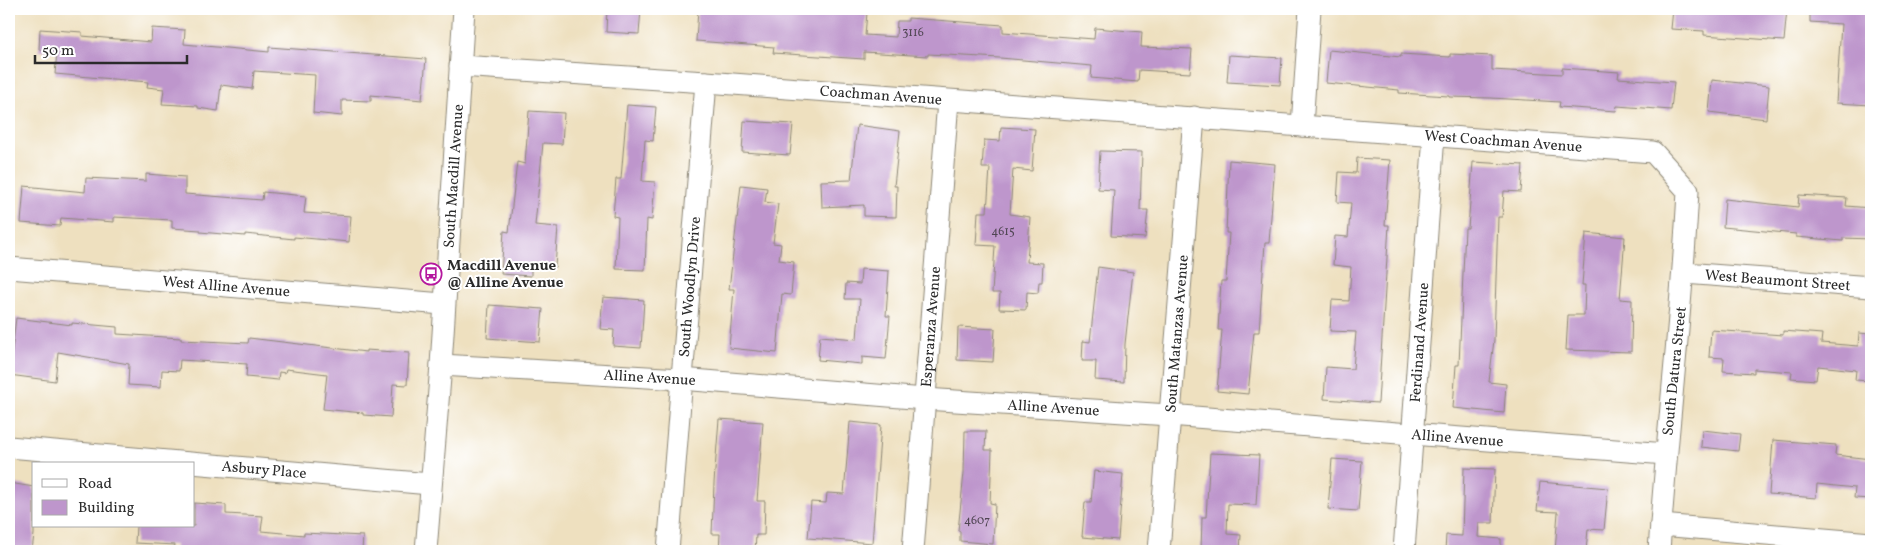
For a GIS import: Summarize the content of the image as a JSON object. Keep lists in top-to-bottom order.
{
  "streets": {
    "street": [
      "Coachman Avenue",
      "West Coachman Avenue",
      "South Macdill Avenue",
      "West Beaumont Street",
      "West Alline Avenue",
      "South Woodlyn Drive",
      "Esperanza Avenue",
      "South Matanzas Avenue",
      "Ferdinand Avenue",
      "South Datura Street",
      "Alline Avenue",
      "Asbury Place"
    ]
  },
  "crossings": [
    ["Coachman Avenue", "West Coachman Avenue"],
    ["Coachman Avenue", "South Macdill Avenue"],
    ["Coachman Avenue", "South Woodlyn Drive"],
    ["Coachman Avenue", "Esperanza Avenue"],
    ["Coachman Avenue", "South Matanzas Avenue"],
    ["West Coachman Avenue", "Ferdinand Avenue"],
    ["West Coachman Avenue", "South Datura Street"],
    ["South Macdill Avenue", "West Alline Avenue"],
    ["South Macdill Avenue", "Alline Avenue"],
    ["South Macdill Avenue", "Asbury Place"],
    ["West Beaumont Street", "South Datura Street"],
    ["South Woodlyn Drive", "Alline Avenue"],
    ["Esperanza Avenue", "Alline Avenue"],
    ["South Matanzas Avenue", "Alline Avenue"],
    ["Ferdinand Avenue", "Alline Avenue"],
    ["South Datura Street", "Alline Avenue"]
  ],
  "places": {
    "bus stop": ["Macdill Avenue @ Alline Avenue"]
  },
  "house_numbers": ["3116", "4615", "4607"],
  "legend": ["Road", "Building"],
  "scale_bar": "50 m"
}
